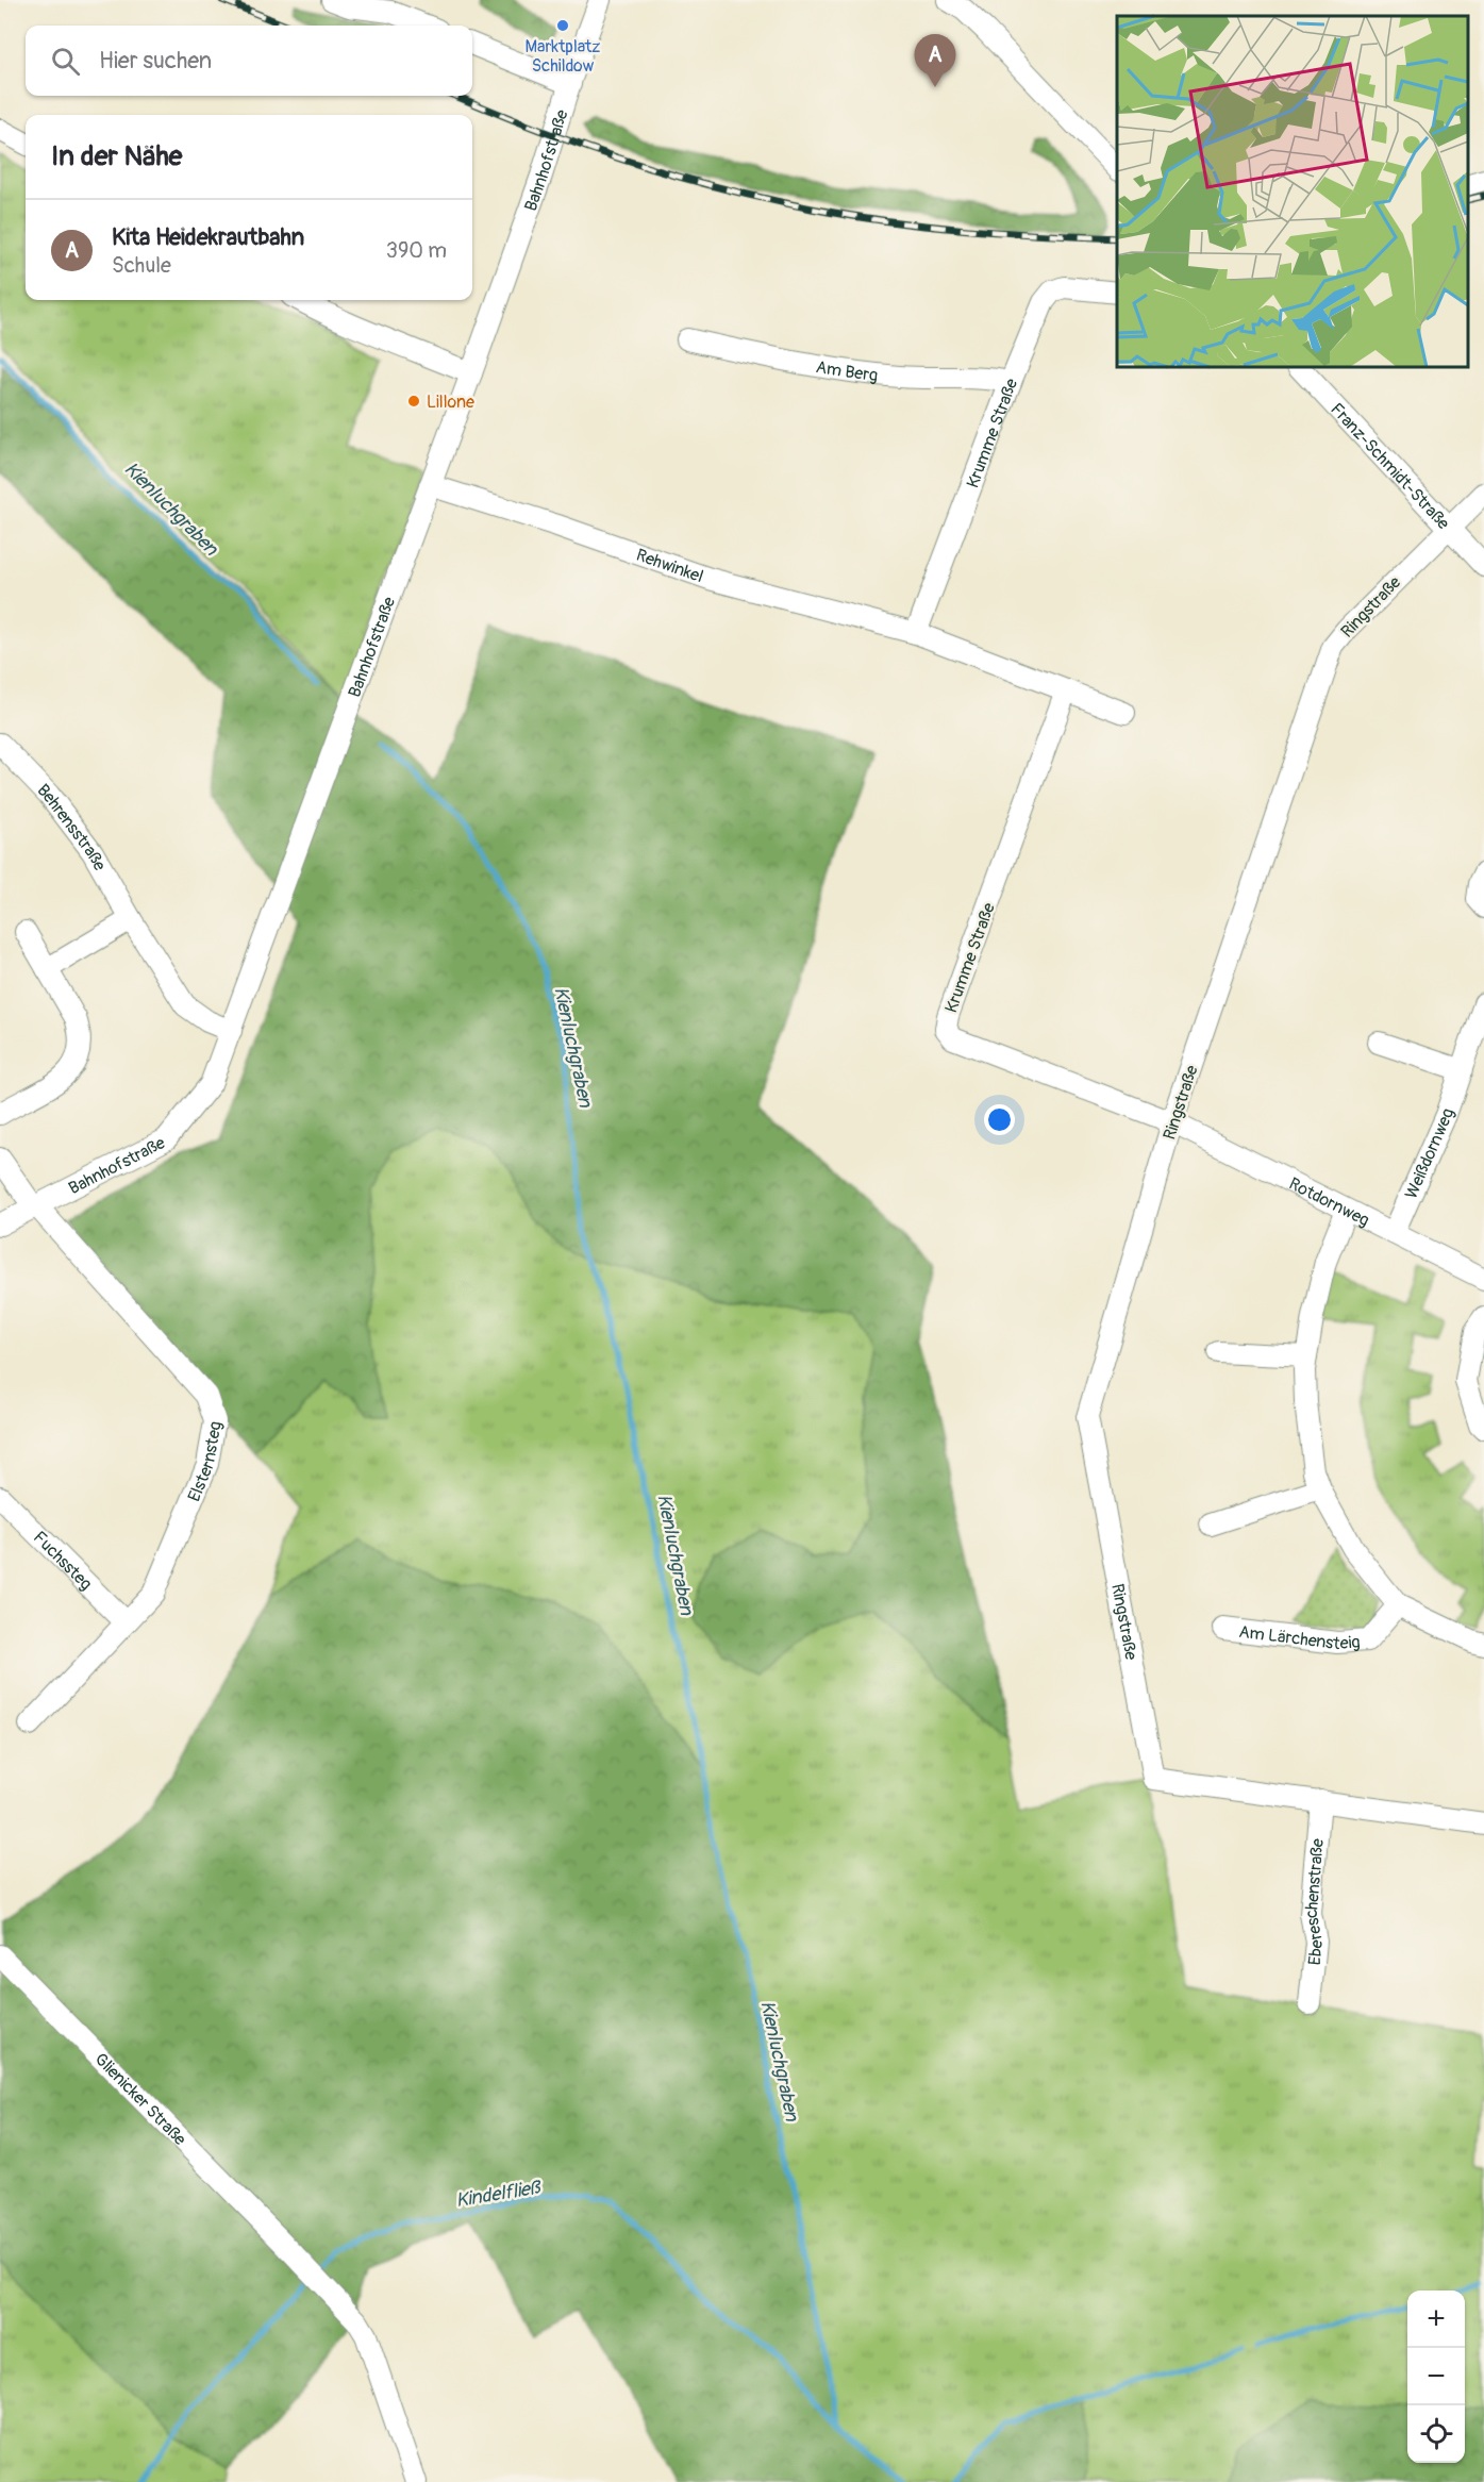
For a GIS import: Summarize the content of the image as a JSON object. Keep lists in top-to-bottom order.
{
  "streets": {
    "street": [
      "Bahnhofstraße",
      "Am Berg",
      "Krumme Straße",
      "Franz-Schmidt-Straße",
      "Rehwinkel",
      "Ringstraße",
      "Behrensstraße",
      "Weißdornweg",
      "Rotdornweg",
      "Elsternsteg",
      "Fuchssteg",
      "Am Lärchensteig",
      "Ebereschenstraße",
      "Glienicker Straße"
    ]
  },
  "crossings": [
    ["Bahnhofstraße", "Rehwinkel"],
    ["Bahnhofstraße", "Behrensstraße"],
    ["Bahnhofstraße", "Elsternsteg"],
    ["Am Berg", "Krumme Straße"],
    ["Krumme Straße", "Rehwinkel"],
    ["Krumme Straße", "Ringstraße"],
    ["Krumme Straße", "Rotdornweg"],
    ["Franz-Schmidt-Straße", "Ringstraße"],
    ["Ringstraße", "Rotdornweg"],
    ["Ringstraße", "Ebereschenstraße"],
    ["Weißdornweg", "Rotdornweg"],
    ["Elsternsteg", "Fuchssteg"]
  ],
  "water": ["Kienluchgraben", "Kindelfließ"],
  "places": ["Marktplatz Schildow", "Lillone"],
  "page": {
    "search": "Hier suchen",
    "pins": "A",
    "heading": "In der Nähe",
    "list": [
      {
        "mark": "A",
        "name": "Kita Heidekrautbahn",
        "note": "Schule",
        "value": "390 m"
      }
    ],
    "map_buttons": ["+", "−"]
  }
}
